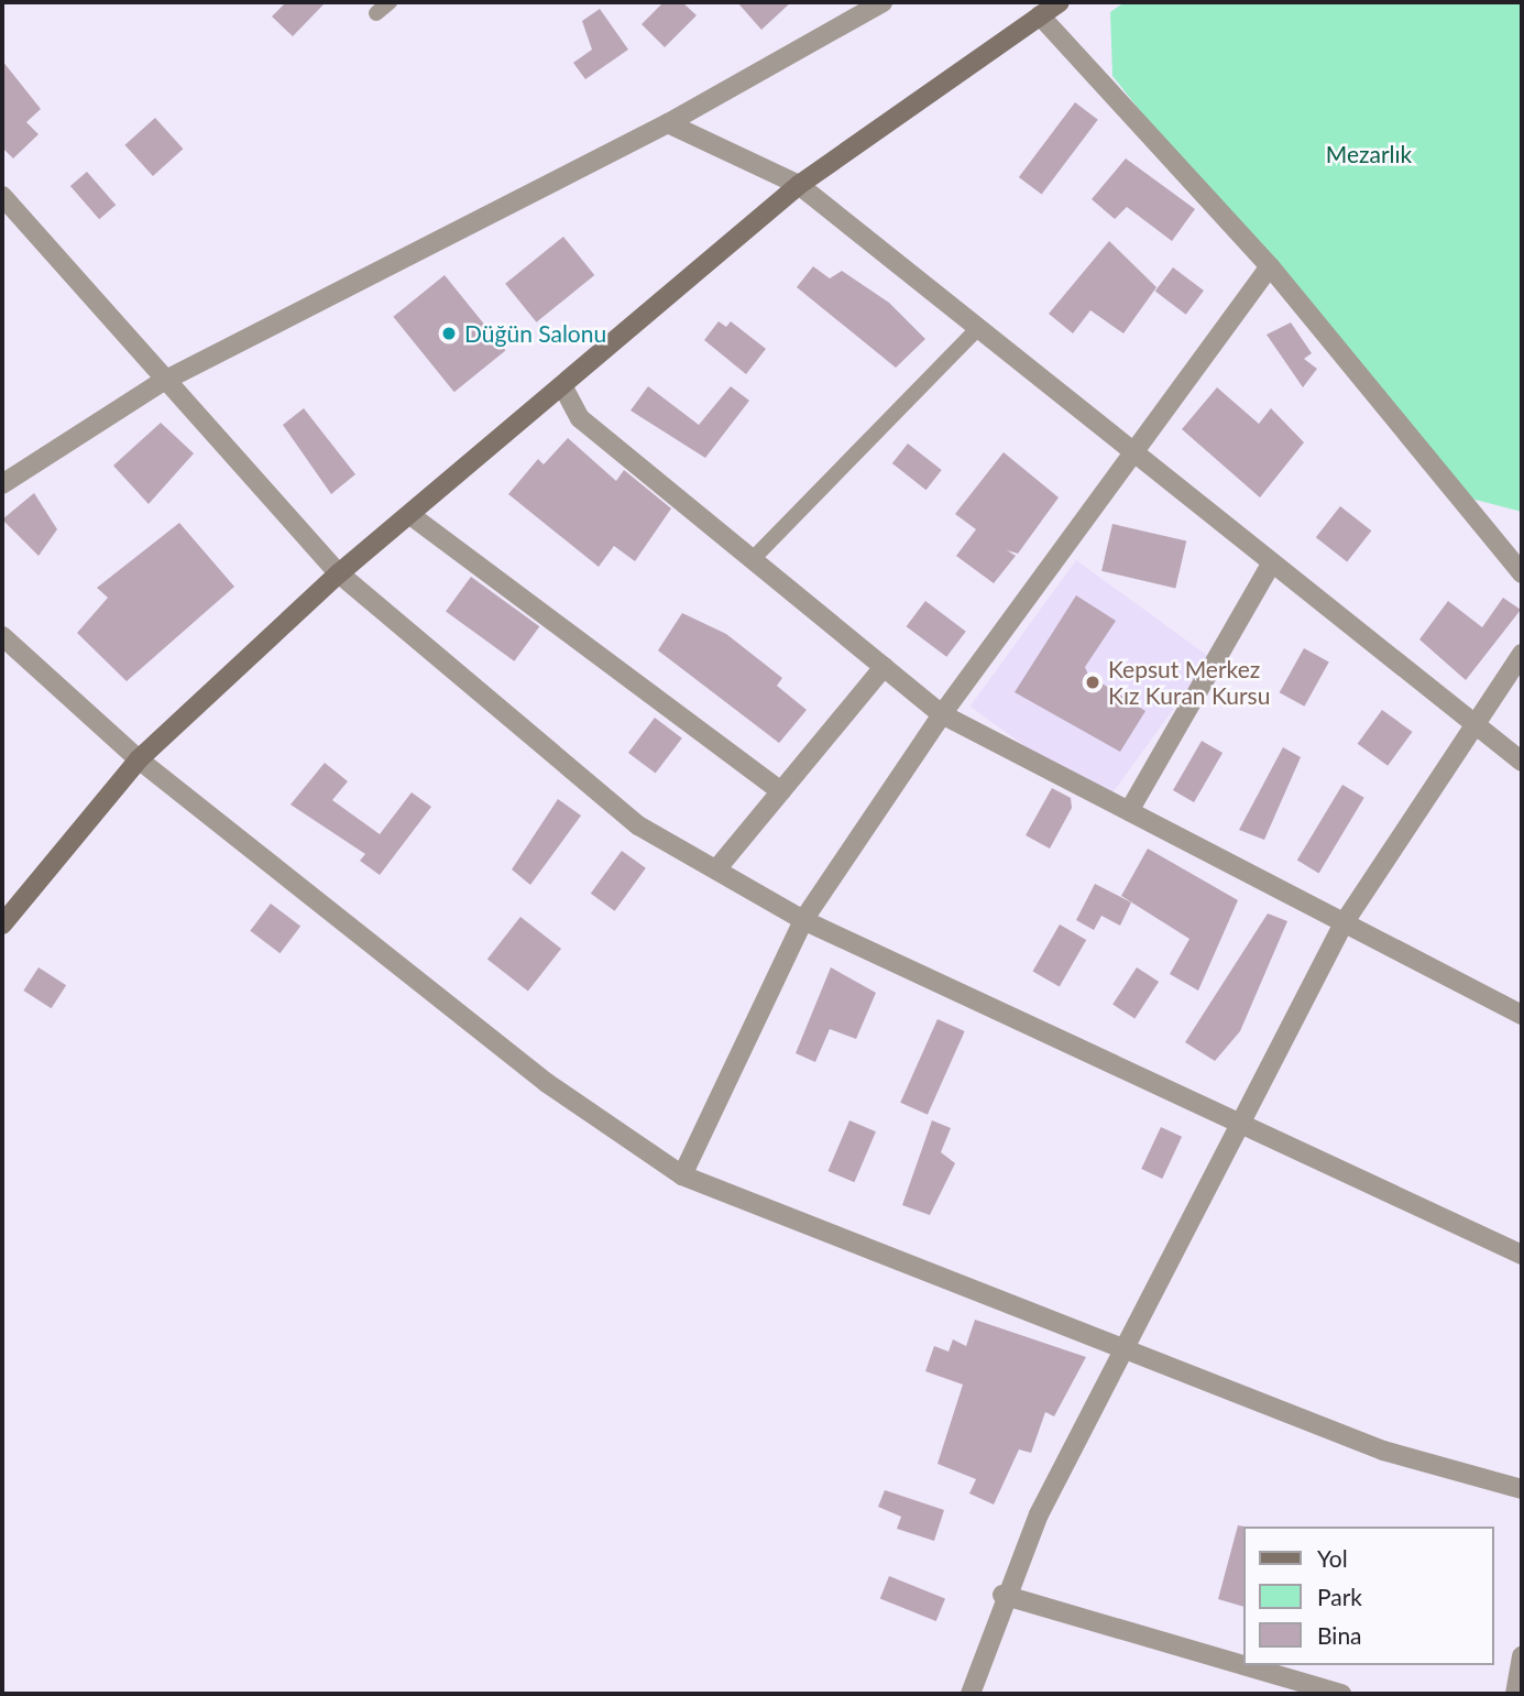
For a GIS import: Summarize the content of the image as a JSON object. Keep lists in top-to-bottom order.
{
  "parks": ["Mezarlık"],
  "places": ["Düğün Salonu", "Kepsut Merkez Kız Kuran Kursu"],
  "legend": ["Yol", "Park", "Bina"]
}
